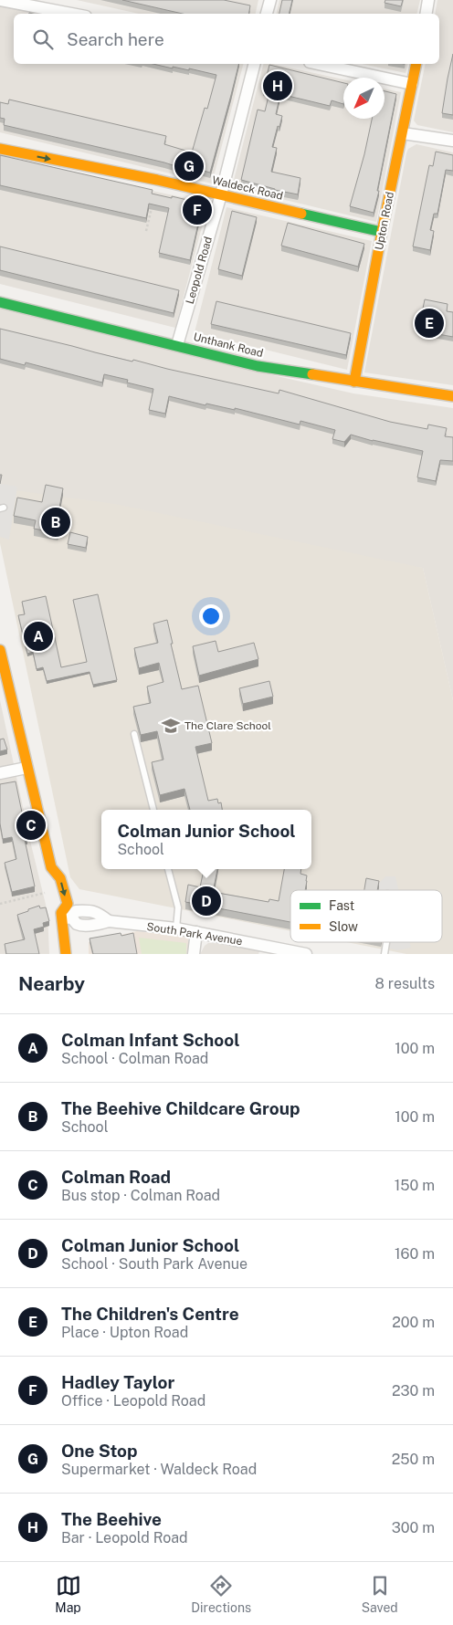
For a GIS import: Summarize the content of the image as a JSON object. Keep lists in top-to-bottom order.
{
  "streets": {
    "main road": ["Waldeck Road", "Upton Road", "Unthank Road"],
    "street": ["Leopold Road", "South Park Avenue"]
  },
  "crossings": [
    ["Waldeck Road", "Upton Road"],
    ["Waldeck Road", "Leopold Road"],
    ["Upton Road", "Unthank Road"],
    ["Leopold Road", "Unthank Road"]
  ],
  "one_way": ["Waldeck Road"],
  "places": {
    "school or university": ["The Clare School"]
  },
  "legend": ["Fast", "Slow"],
  "north": "bottom left",
  "page": {
    "search": "Search here",
    "pins": [
      "H",
      "G",
      "F",
      "E",
      "B",
      "A",
      "C",
      "D"
    ],
    "popup": ["Colman Junior School", "School"],
    "heading": ["Nearby", "8 results"],
    "list": [
      {
        "mark": "A",
        "name": "Colman Infant School",
        "note": "School · Colman Road",
        "value": "100 m"
      },
      {
        "mark": "B",
        "name": "The Beehive Childcare Group",
        "note": "School",
        "value": "100 m"
      },
      {
        "mark": "C",
        "name": "Colman Road",
        "note": "Bus stop · Colman Road",
        "value": "150 m"
      },
      {
        "mark": "D",
        "name": "Colman Junior School",
        "note": "School · South Park Avenue",
        "value": "160 m"
      },
      {
        "mark": "E",
        "name": "The Children's Centre",
        "note": "Place · Upton Road",
        "value": "200 m"
      },
      {
        "mark": "F",
        "name": "Hadley Taylor",
        "note": "Office · Leopold Road",
        "value": "230 m"
      },
      {
        "mark": "G",
        "name": "One Stop",
        "note": "Supermarket · Waldeck Road",
        "value": "250 m"
      },
      {
        "mark": "H",
        "name": "The Beehive",
        "note": "Bar · Leopold Road",
        "value": "300 m"
      }
    ],
    "nav": ["Map", "Directions", "Saved"]
  }
}
